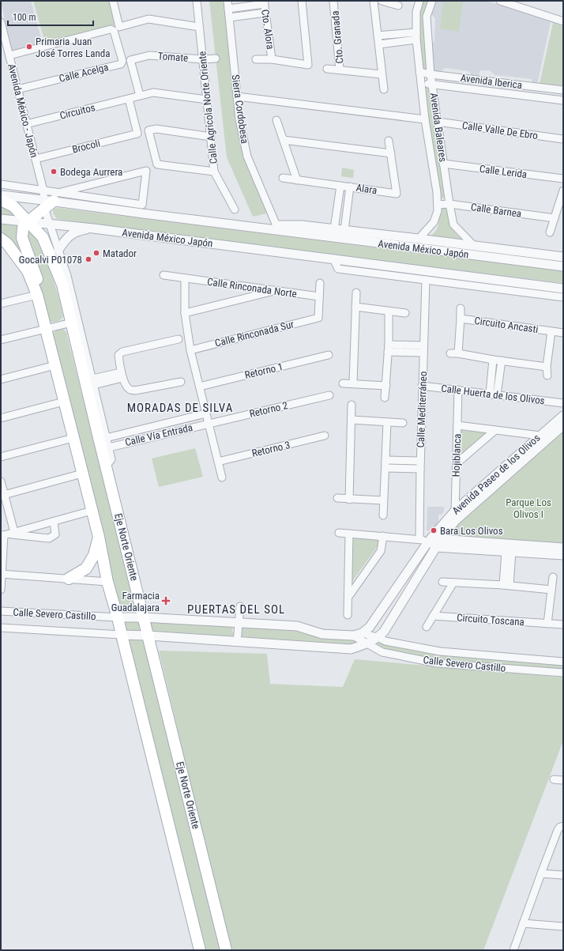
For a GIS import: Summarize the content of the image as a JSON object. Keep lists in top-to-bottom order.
{
  "streets": {
    "main road": ["Eje Norte Oriente"],
    "street": [
      "Cto. Alora",
      "Cto. Granada",
      "Tomate",
      "Calle Acelga",
      "Avenida Iberica",
      "Calle Agrícola Norte Oriente",
      "Sierra Cordobesa",
      "Avenida México - Japón",
      "Circuitos",
      "Avenida Baleares",
      "Calle Valle De Ebro",
      "Brocoli",
      "Calle Lerida",
      "Alara",
      "Calle Barnea",
      "Avenida México Japón",
      "Calle Rinconada Norte",
      "Circuito Ancasti",
      "Calle Rinconada Sur",
      "Retorno 1",
      "Calle Huerta de los Olivos",
      "Retorno 2",
      "Calle Mediterráneo",
      "Calle Vía Entrada",
      "Retorno 3",
      "Hojiblanca",
      "Avenida Paseo de los Olivos",
      "Calle Severo Castillo",
      "Circuito Toscana"
    ]
  },
  "crossings": [
    ["Tomate", "Calle Agrícola Norte Oriente"],
    ["Tomate", "Circuitos"],
    ["Calle Acelga", "Avenida México - Japón"],
    ["Avenida Iberica", "Avenida Baleares"],
    ["Calle Agrícola Norte Oriente", "Circuitos"],
    ["Sierra Cordobesa", "Avenida México Japón"],
    ["Avenida México - Japón", "Circuitos"],
    ["Avenida México - Japón", "Brocoli"],
    ["Avenida México - Japón", "Avenida México Japón"],
    ["Avenida México - Japón", "Eje Norte Oriente"],
    ["Circuitos", "Brocoli"],
    ["Avenida Baleares", "Calle Valle De Ebro"],
    ["Avenida Baleares", "Calle Lerida"],
    ["Avenida Baleares", "Calle Barnea"],
    ["Avenida Baleares", "Avenida México Japón"],
    ["Avenida México Japón", "Eje Norte Oriente"],
    ["Calle Rinconada Norte", "Calle Rinconada Sur"],
    ["Calle Huerta de los Olivos", "Calle Mediterráneo"],
    ["Calle Huerta de los Olivos", "Hojiblanca"],
    ["Retorno 2", "Calle Vía Entrada"],
    ["Hojiblanca", "Avenida Paseo de los Olivos"],
    ["Avenida Paseo de los Olivos", "Calle Severo Castillo"],
    ["Eje Norte Oriente", "Calle Severo Castillo"]
  ],
  "districts": ["MORADAS DE SILVA", "PUERTAS DEL SOL"],
  "parks": ["Parque Los Olivos I"],
  "places": {
    "other": [
      "Primaria Juan José Torres Landa",
      "Bodega Aurrera",
      "Matador",
      "Gocalvi P01078",
      "Bara Los Olivos"
    ],
    "health": ["Farmacia Guadalajara"]
  },
  "scale_bar": "100 m"
}
